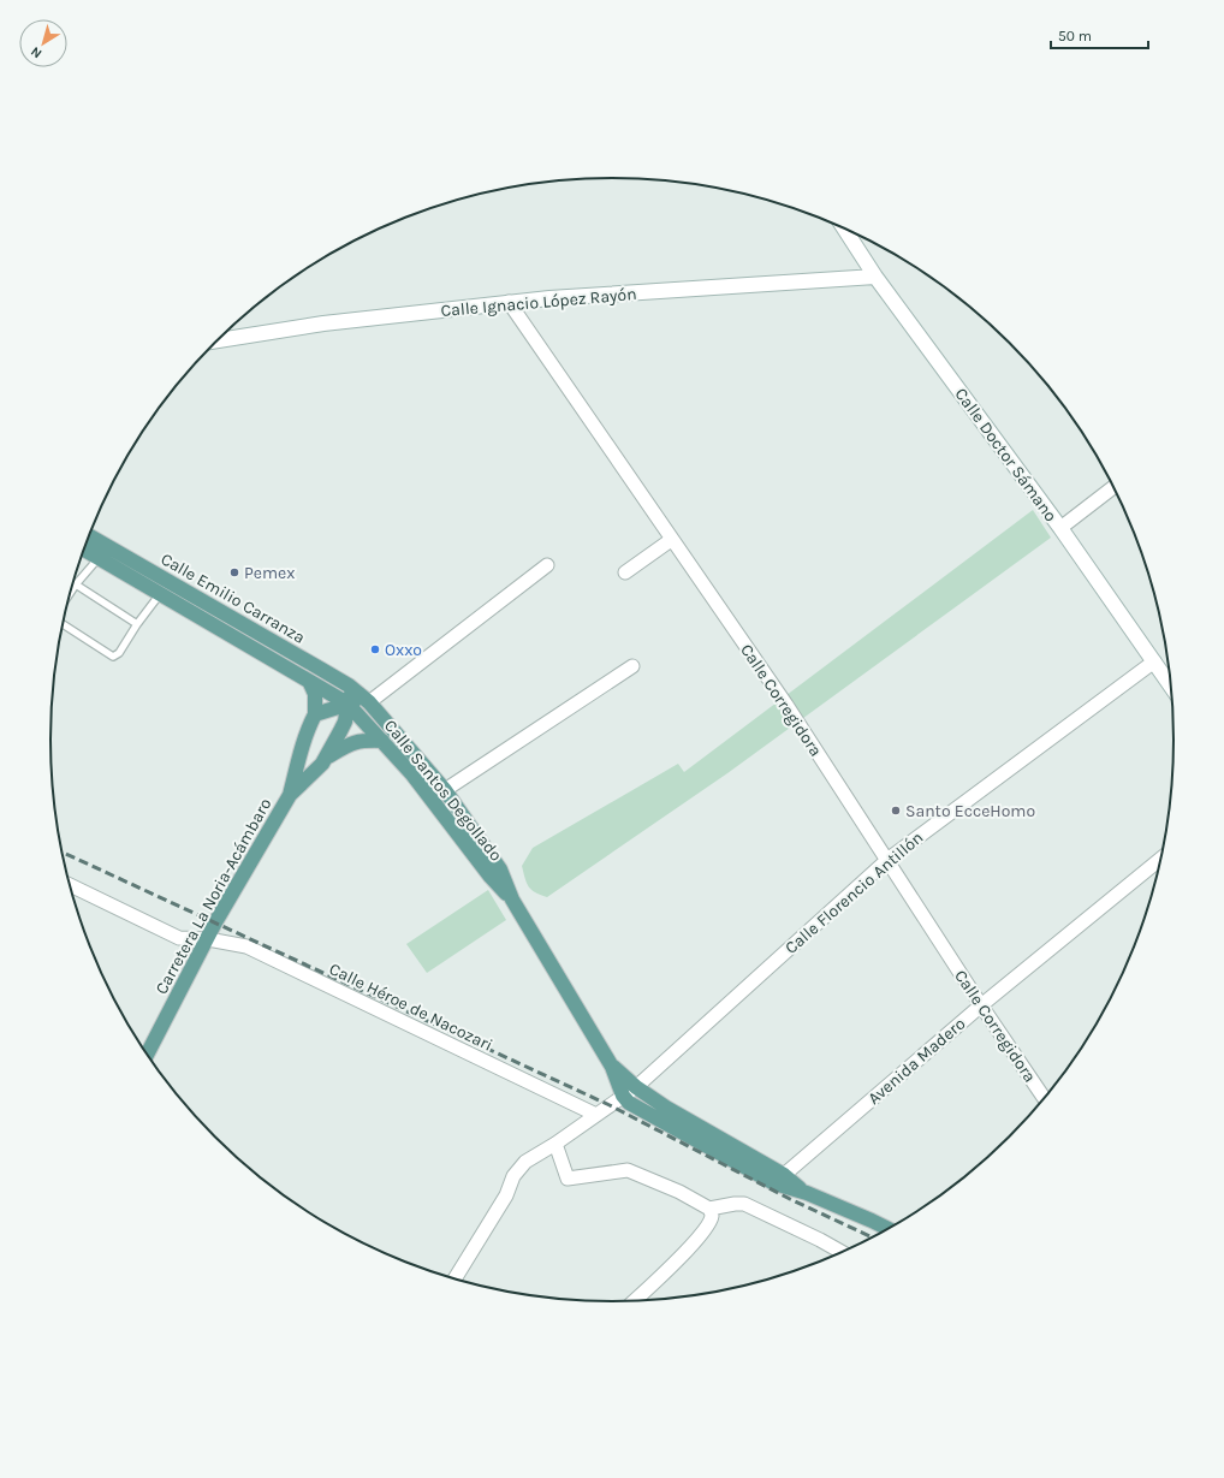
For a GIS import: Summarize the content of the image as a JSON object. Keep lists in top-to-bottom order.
{
  "streets": {
    "main road": ["Calle Emilio Carranza", "Calle Santos Degollado", "Carretera La Noria-Acámbaro"],
    "street": [
      "Calle Ignacio López Rayón",
      "Calle Doctor Sámano",
      "Calle Corregidora",
      "Calle Florencio Antillón",
      "Calle Héroe de Nacozari",
      "Avenida Madero"
    ]
  },
  "crossings": [
    ["Calle Ignacio López Rayón", "Calle Doctor Sámano"],
    ["Calle Ignacio López Rayón", "Calle Corregidora"],
    ["Calle Doctor Sámano", "Calle Florencio Antillón"],
    ["Calle Emilio Carranza", "Calle Santos Degollado"],
    ["Calle Emilio Carranza", "Carretera La Noria-Acámbaro"],
    ["Calle Corregidora", "Calle Florencio Antillón"],
    ["Calle Corregidora", "Avenida Madero"],
    ["Calle Santos Degollado", "Calle Florencio Antillón"],
    ["Calle Santos Degollado", "Carretera La Noria-Acámbaro"],
    ["Calle Florencio Antillón", "Calle Héroe de Nacozari"],
    ["Carretera La Noria-Acámbaro", "Calle Héroe de Nacozari"]
  ],
  "places": ["Pemex", "Oxxo", "Santo EcceHomo"],
  "scale_bar": "50 m",
  "north": "bottom left"
}
